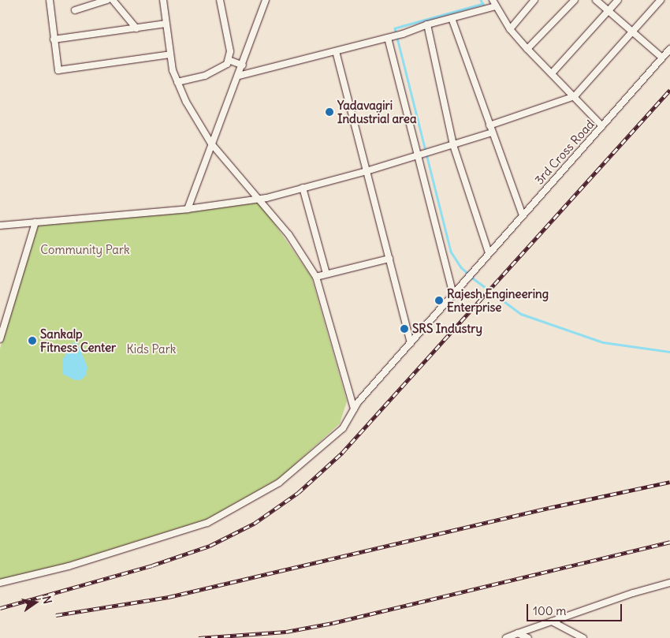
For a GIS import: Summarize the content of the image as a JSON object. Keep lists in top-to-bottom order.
{
  "streets": {
    "street": ["3rd Cross Road"]
  },
  "parks": ["Community Park", "Kids Park"],
  "places": [
    "Yadavagiri Industrial area",
    "Rajesh Engineering Enterprise",
    "SRS Industry",
    "Sankalp Fitness Center"
  ],
  "scale_bar": "100 m",
  "north": "right"
}
